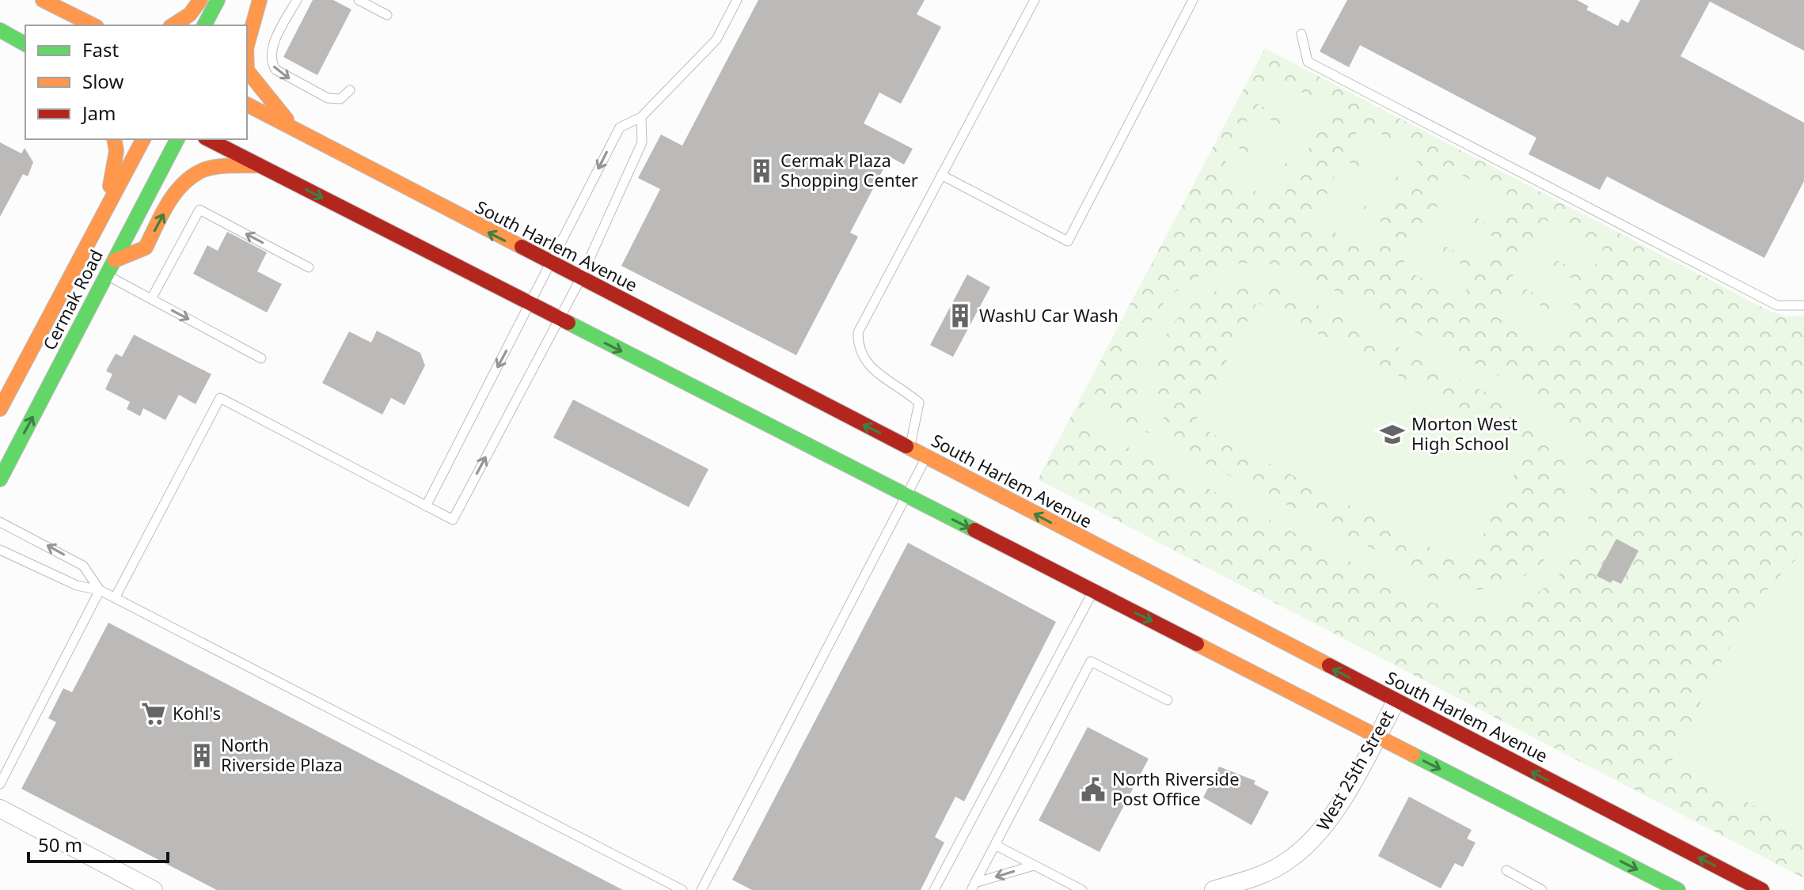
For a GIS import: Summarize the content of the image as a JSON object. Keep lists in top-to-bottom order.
{
  "streets": {
    "main road": ["South Harlem Avenue", "Cermak Road"],
    "street": ["West 25th Street"]
  },
  "crossings": [
    ["South Harlem Avenue", "West 25th Street"]
  ],
  "places": {
    "building": ["Cermak Plaza Shopping Center", "WashU Car Wash", "North Riverside Plaza"],
    "school or university": ["Morton West High School"],
    "supermarket": ["Kohl's"],
    "public building": ["North Riverside Post Office"]
  },
  "legend": ["Fast", "Slow", "Jam"],
  "scale_bar": "50 m"
}
